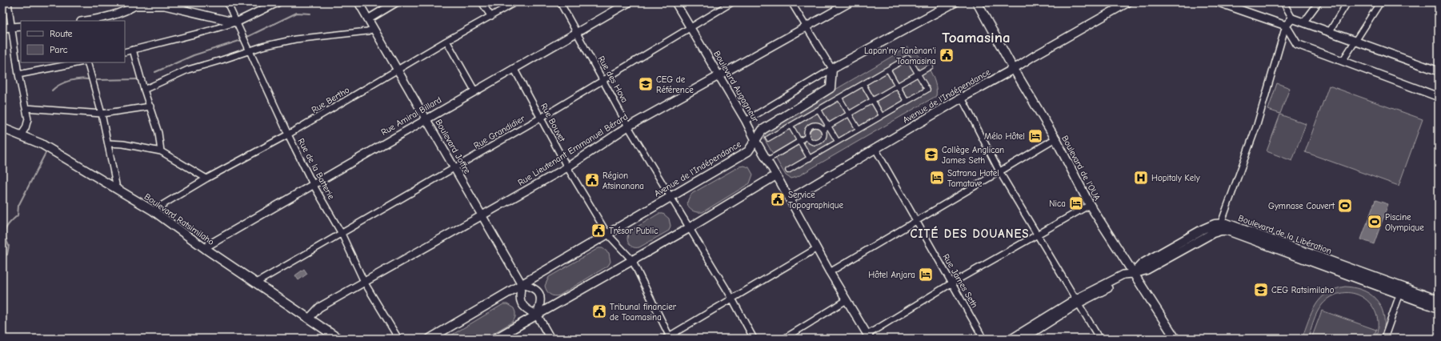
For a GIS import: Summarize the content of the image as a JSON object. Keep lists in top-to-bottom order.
{
  "streets": {
    "main road": [
      "Avenue de l'Indépendance",
      "Boulevard de l'OUA",
      "Boulevard Ratsimilaho",
      "Boulevard de la Libération"
    ],
    "street": [
      "Rue des Hova",
      "Boulevard Augagneur",
      "Rue Bertho",
      "Rue Amiral Billard",
      "Rue Bouvet",
      "Rue Grandidier",
      "Boulevard Joffre",
      "Rue Lieutenant Emmanuel Bérard",
      "Rue de la Batterie",
      "Rue James Seth"
    ]
  },
  "crossings": [
    ["Rue des Hova", "Avenue de l'Indépendance"],
    ["Rue des Hova", "Rue Amiral Billard"],
    ["Rue des Hova", "Rue Grandidier"],
    ["Rue des Hova", "Rue Lieutenant Emmanuel Bérard"],
    ["Boulevard Augagneur", "Avenue de l'Indépendance"],
    ["Boulevard Augagneur", "Rue Grandidier"],
    ["Boulevard Augagneur", "Rue Lieutenant Emmanuel Bérard"],
    ["Avenue de l'Indépendance", "Rue Bouvet"],
    ["Avenue de l'Indépendance", "Boulevard Joffre"],
    ["Avenue de l'Indépendance", "Boulevard de l'OUA"],
    ["Avenue de l'Indépendance", "Rue James Seth"],
    ["Rue Bertho", "Boulevard Joffre"],
    ["Rue Bertho", "Rue de la Batterie"],
    ["Rue Bertho", "Boulevard Ratsimilaho"],
    ["Rue Amiral Billard", "Rue Bouvet"],
    ["Rue Amiral Billard", "Boulevard Joffre"],
    ["Rue Amiral Billard", "Rue de la Batterie"],
    ["Rue Amiral Billard", "Boulevard Ratsimilaho"],
    ["Rue Bouvet", "Rue Grandidier"],
    ["Rue Bouvet", "Rue Lieutenant Emmanuel Bérard"],
    ["Rue Grandidier", "Boulevard Joffre"],
    ["Rue Grandidier", "Rue de la Batterie"],
    ["Rue Grandidier", "Boulevard Ratsimilaho"],
    ["Boulevard Joffre", "Rue Lieutenant Emmanuel Bérard"],
    ["Rue Lieutenant Emmanuel Bérard", "Rue de la Batterie"],
    ["Rue Lieutenant Emmanuel Bérard", "Boulevard Ratsimilaho"]
  ],
  "districts": ["Toamasina", "CITÉ DES DOUANES"],
  "places": {
    "public building": [
      "Lapan'ny Tanànan'i Toamasina",
      "Région Atsinanana",
      "Service Topographique",
      "Trésor Public",
      "Tribunal financier de Toamasina"
    ],
    "school or university": ["CEG de Référence", "Collège Anglican James Seth", "CEG Ratsimilaho"],
    "hotel": [
      "Mélo Hôtel",
      "Satrana Hotel Tamatave",
      "Nica",
      "Hôtel Anjara"
    ],
    "hospital": ["Hopitaly Kely"],
    "sports": ["Gymnase Couvert", "Piscine Olympique"]
  },
  "legend": ["Route", "Parc"]
}
